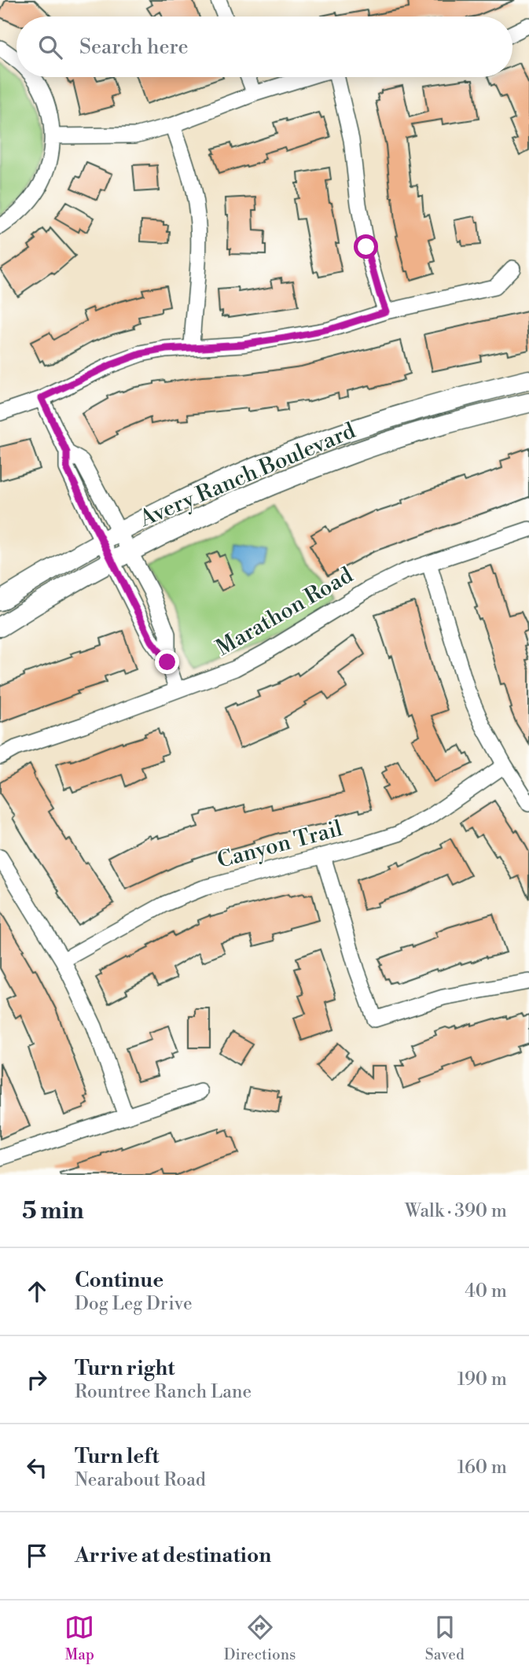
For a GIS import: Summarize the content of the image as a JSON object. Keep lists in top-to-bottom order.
{
  "streets": {
    "main road": ["Avery Ranch Boulevard"],
    "street": ["Marathon Road", "Canyon Trail"]
  },
  "page": {
    "search": "Search here",
    "heading": ["5 min", "Walk · 390 m"],
    "list": [
      ["Continue", "Dog Leg Drive", "40 m"],
      ["Turn right", "Rountree Ranch Lane", "190 m"],
      ["Turn left", "Nearabout Road", "160 m"],
      "Arrive at destination"
    ],
    "nav": ["Map", "Directions", "Saved"]
  }
}
